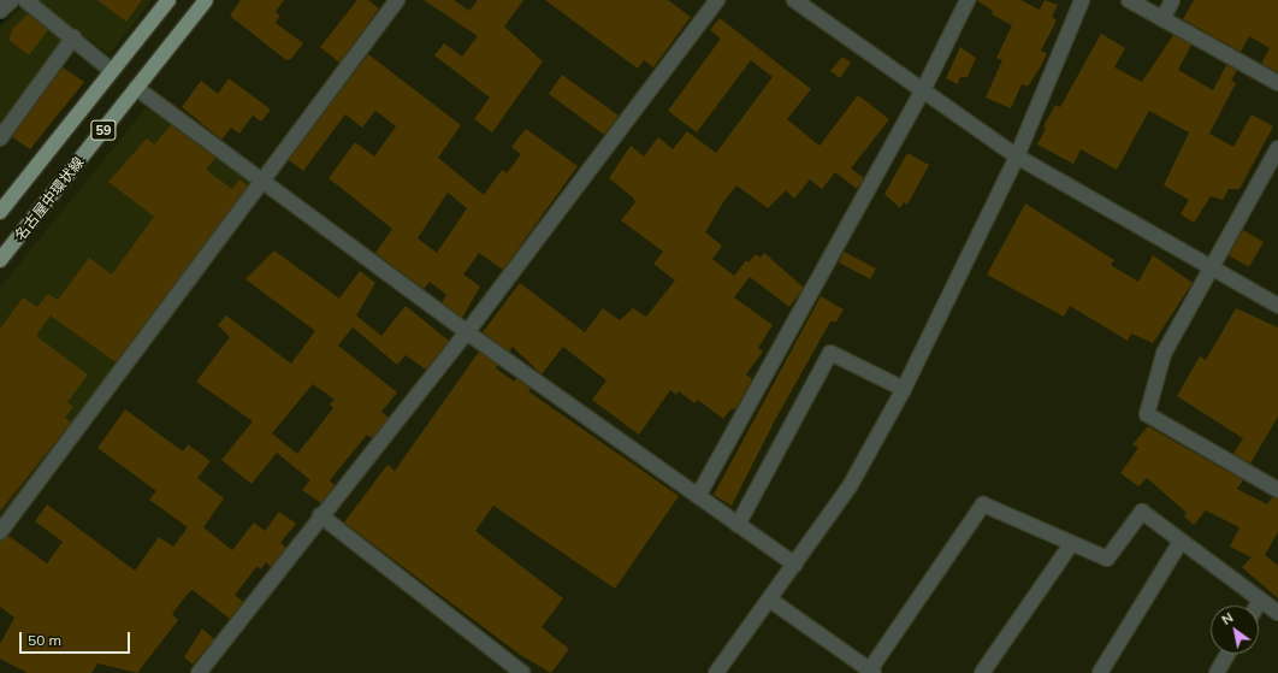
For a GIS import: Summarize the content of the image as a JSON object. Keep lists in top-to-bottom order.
{
  "streets": {
    "main road": ["59", "名古屋中環状線"]
  },
  "scale_bar": "50 m",
  "north": "top left"
}
